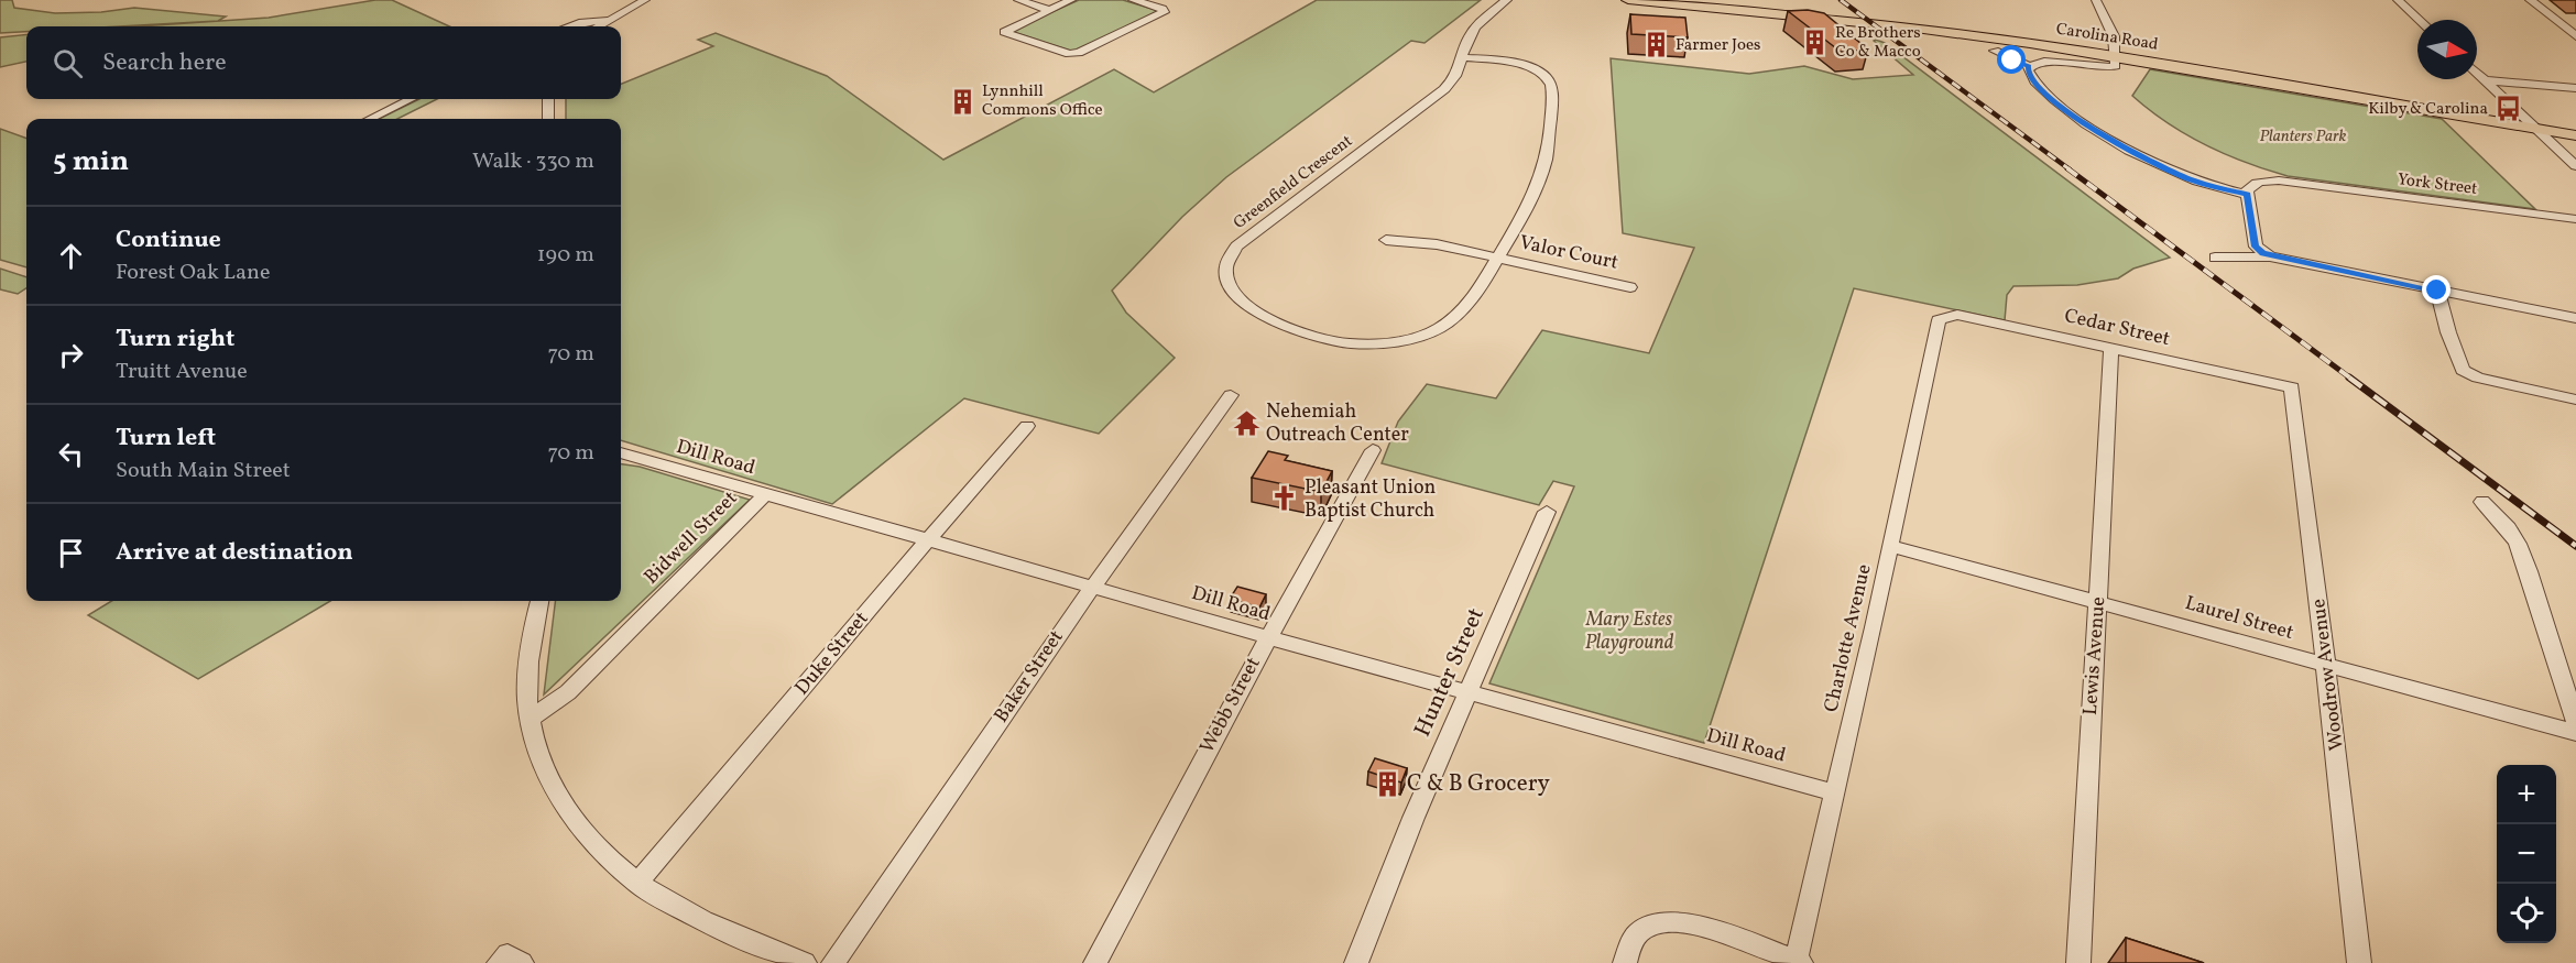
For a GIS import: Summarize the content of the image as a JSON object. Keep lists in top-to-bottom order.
{
  "streets": {
    "main road": ["Carolina Road"],
    "street": [
      "Greenfield Crescent",
      "York Street",
      "Valor Court",
      "Cedar Street",
      "Dill Road",
      "Bidwell Street",
      "Laurel Street",
      "Charlotte Avenue",
      "Duke Street",
      "Lewis Avenue",
      "Hunter Street",
      "Woodrow Avenue",
      "Baker Street",
      "Webb Street"
    ]
  },
  "crossings": [
    ["Greenfield Crescent", "Valor Court"],
    ["Cedar Street", "Charlotte Avenue"],
    ["Cedar Street", "Lewis Avenue"],
    ["Cedar Street", "Woodrow Avenue"],
    ["Dill Road", "Bidwell Street"],
    ["Dill Road", "Charlotte Avenue"],
    ["Dill Road", "Duke Street"],
    ["Dill Road", "Hunter Street"],
    ["Dill Road", "Baker Street"],
    ["Dill Road", "Webb Street"],
    ["Laurel Street", "Charlotte Avenue"],
    ["Laurel Street", "Lewis Avenue"],
    ["Laurel Street", "Woodrow Avenue"]
  ],
  "parks": ["Planters Park", "Mary Estes Playground"],
  "places": {
    "building": [
      "Re Brothers Co & Macco",
      "Farmer Joes",
      "Lynnhill Commons Office",
      "C & B Grocery"
    ],
    "bus stop": ["Kilby & Carolina"],
    "temple": ["Nehemiah Outreach Center"],
    "church": ["Pleasant Union Baptist Church"]
  },
  "north": "right",
  "page": {
    "search": "Search here",
    "heading": ["5 min", "Walk · 330 m"],
    "list": [
      ["Continue", "Forest Oak Lane", "190 m"],
      ["Turn right", "Truitt Avenue", "70 m"],
      ["Turn left", "South Main Street", "70 m"],
      "Arrive at destination"
    ],
    "map_buttons": ["+", "−"]
  }
}
